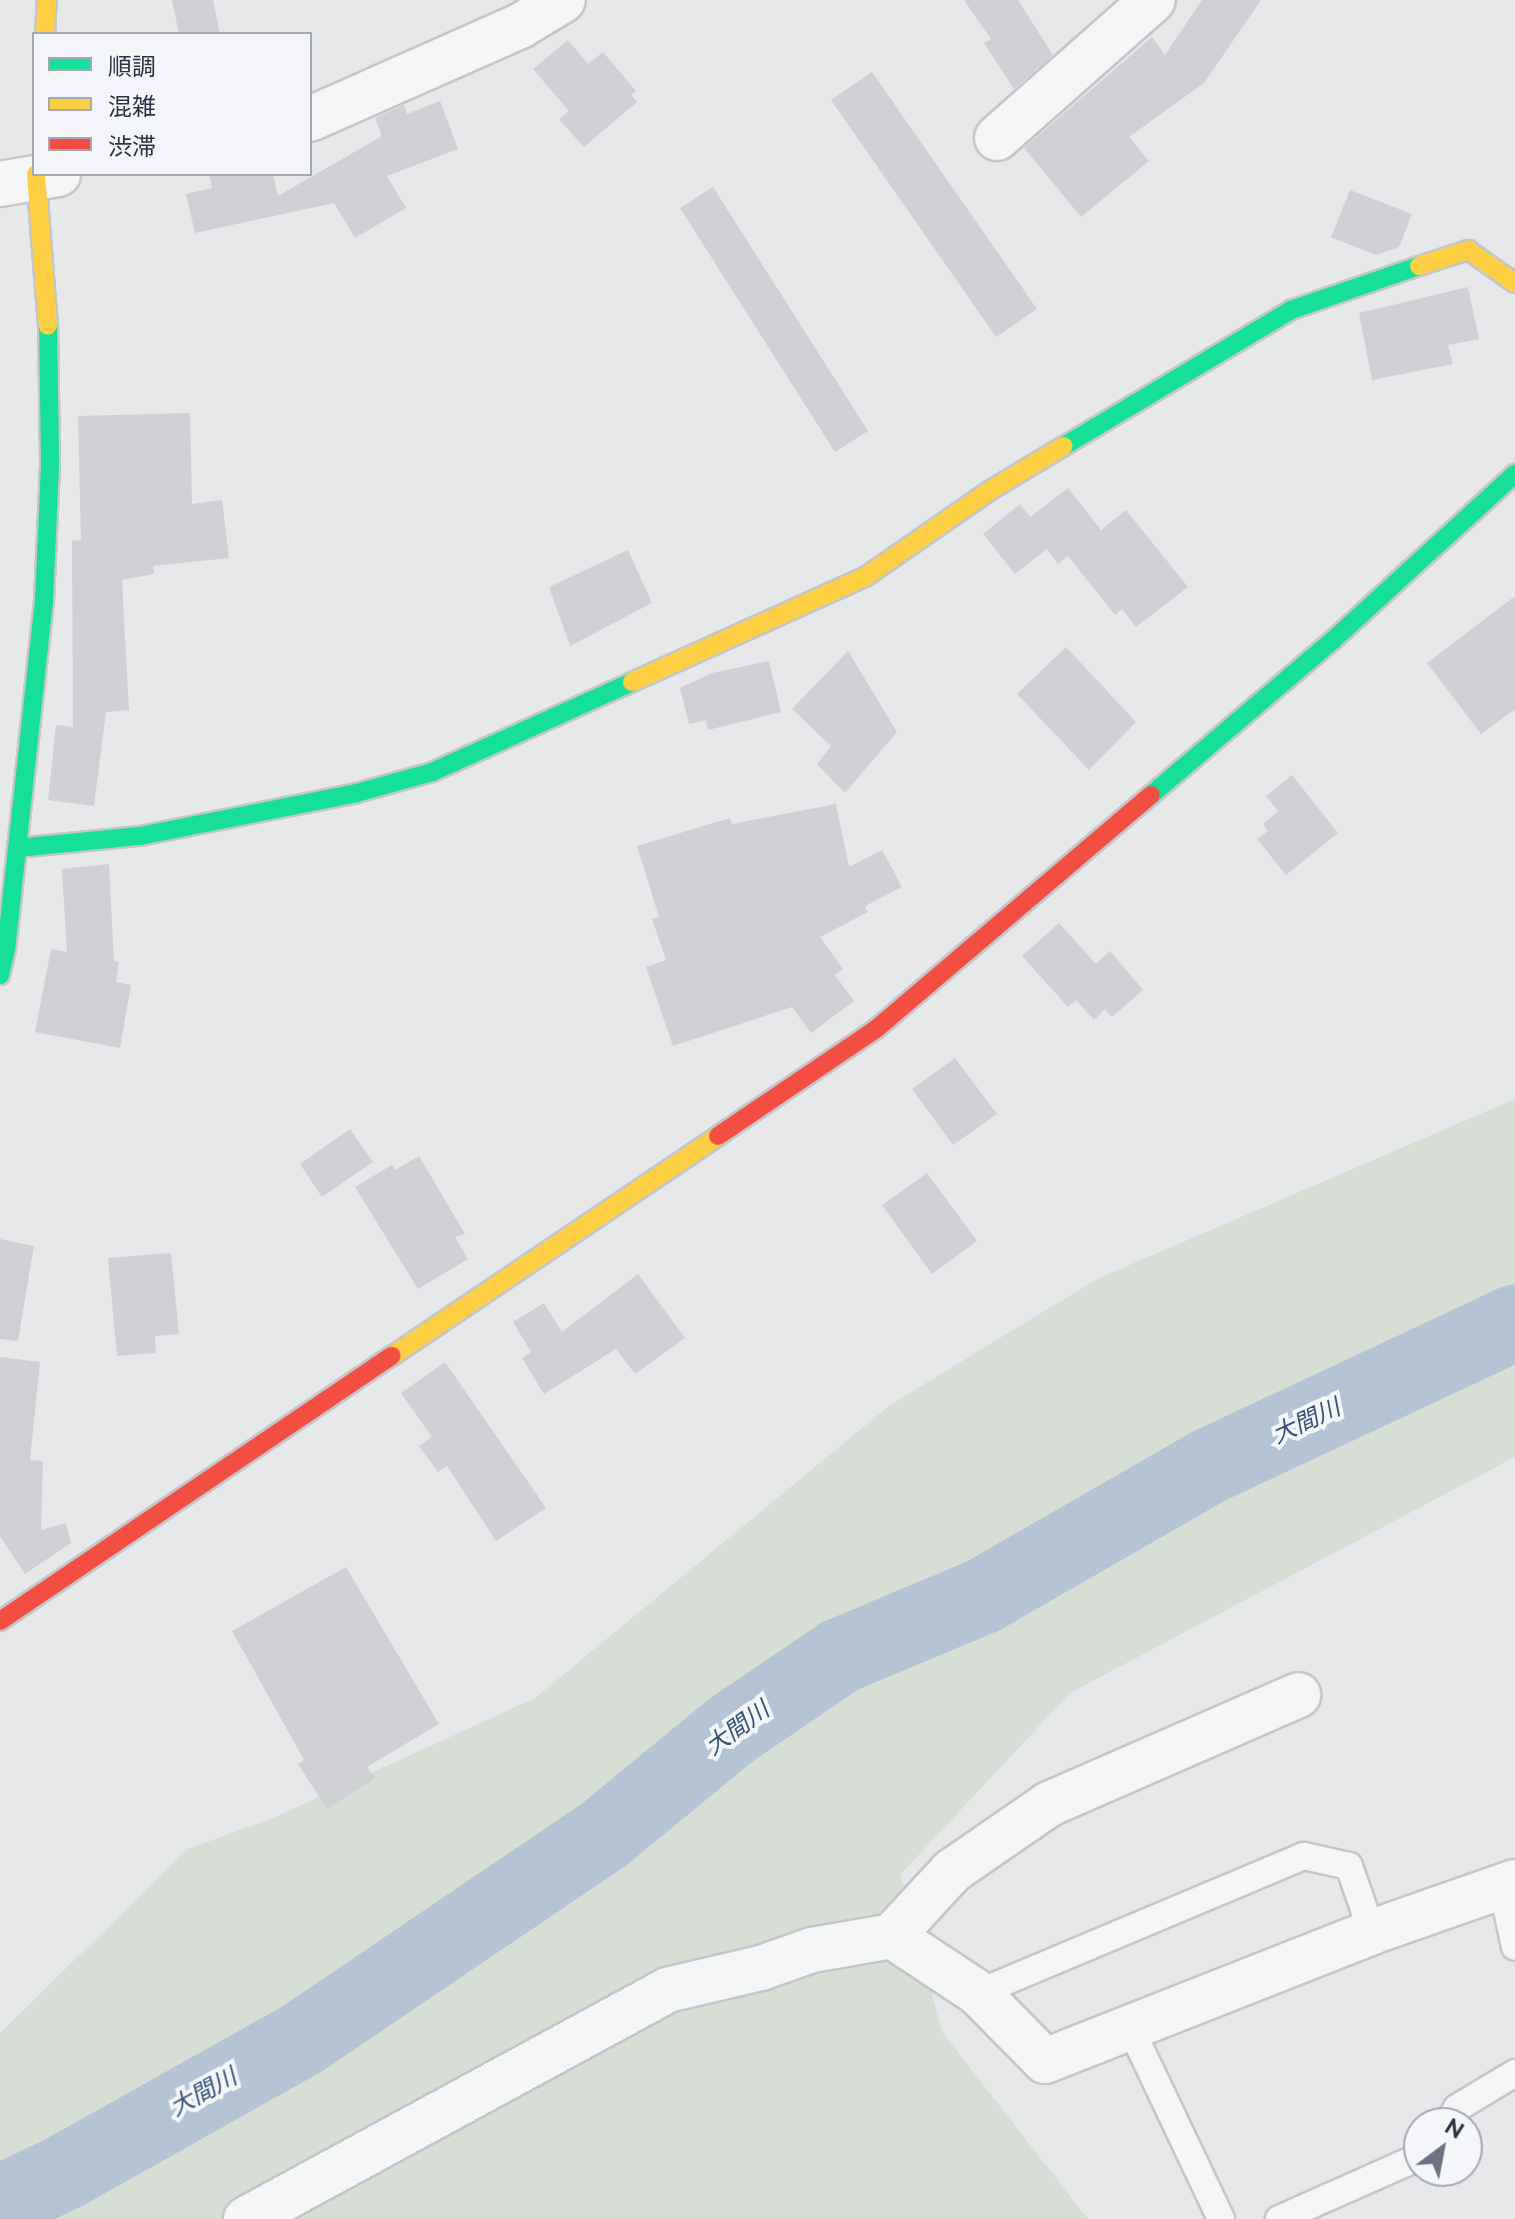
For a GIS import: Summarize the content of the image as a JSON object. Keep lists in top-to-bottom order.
{
  "water": ["大間川"],
  "legend": ["順調", "混雑", "渋滞"],
  "north": "top right"
}
